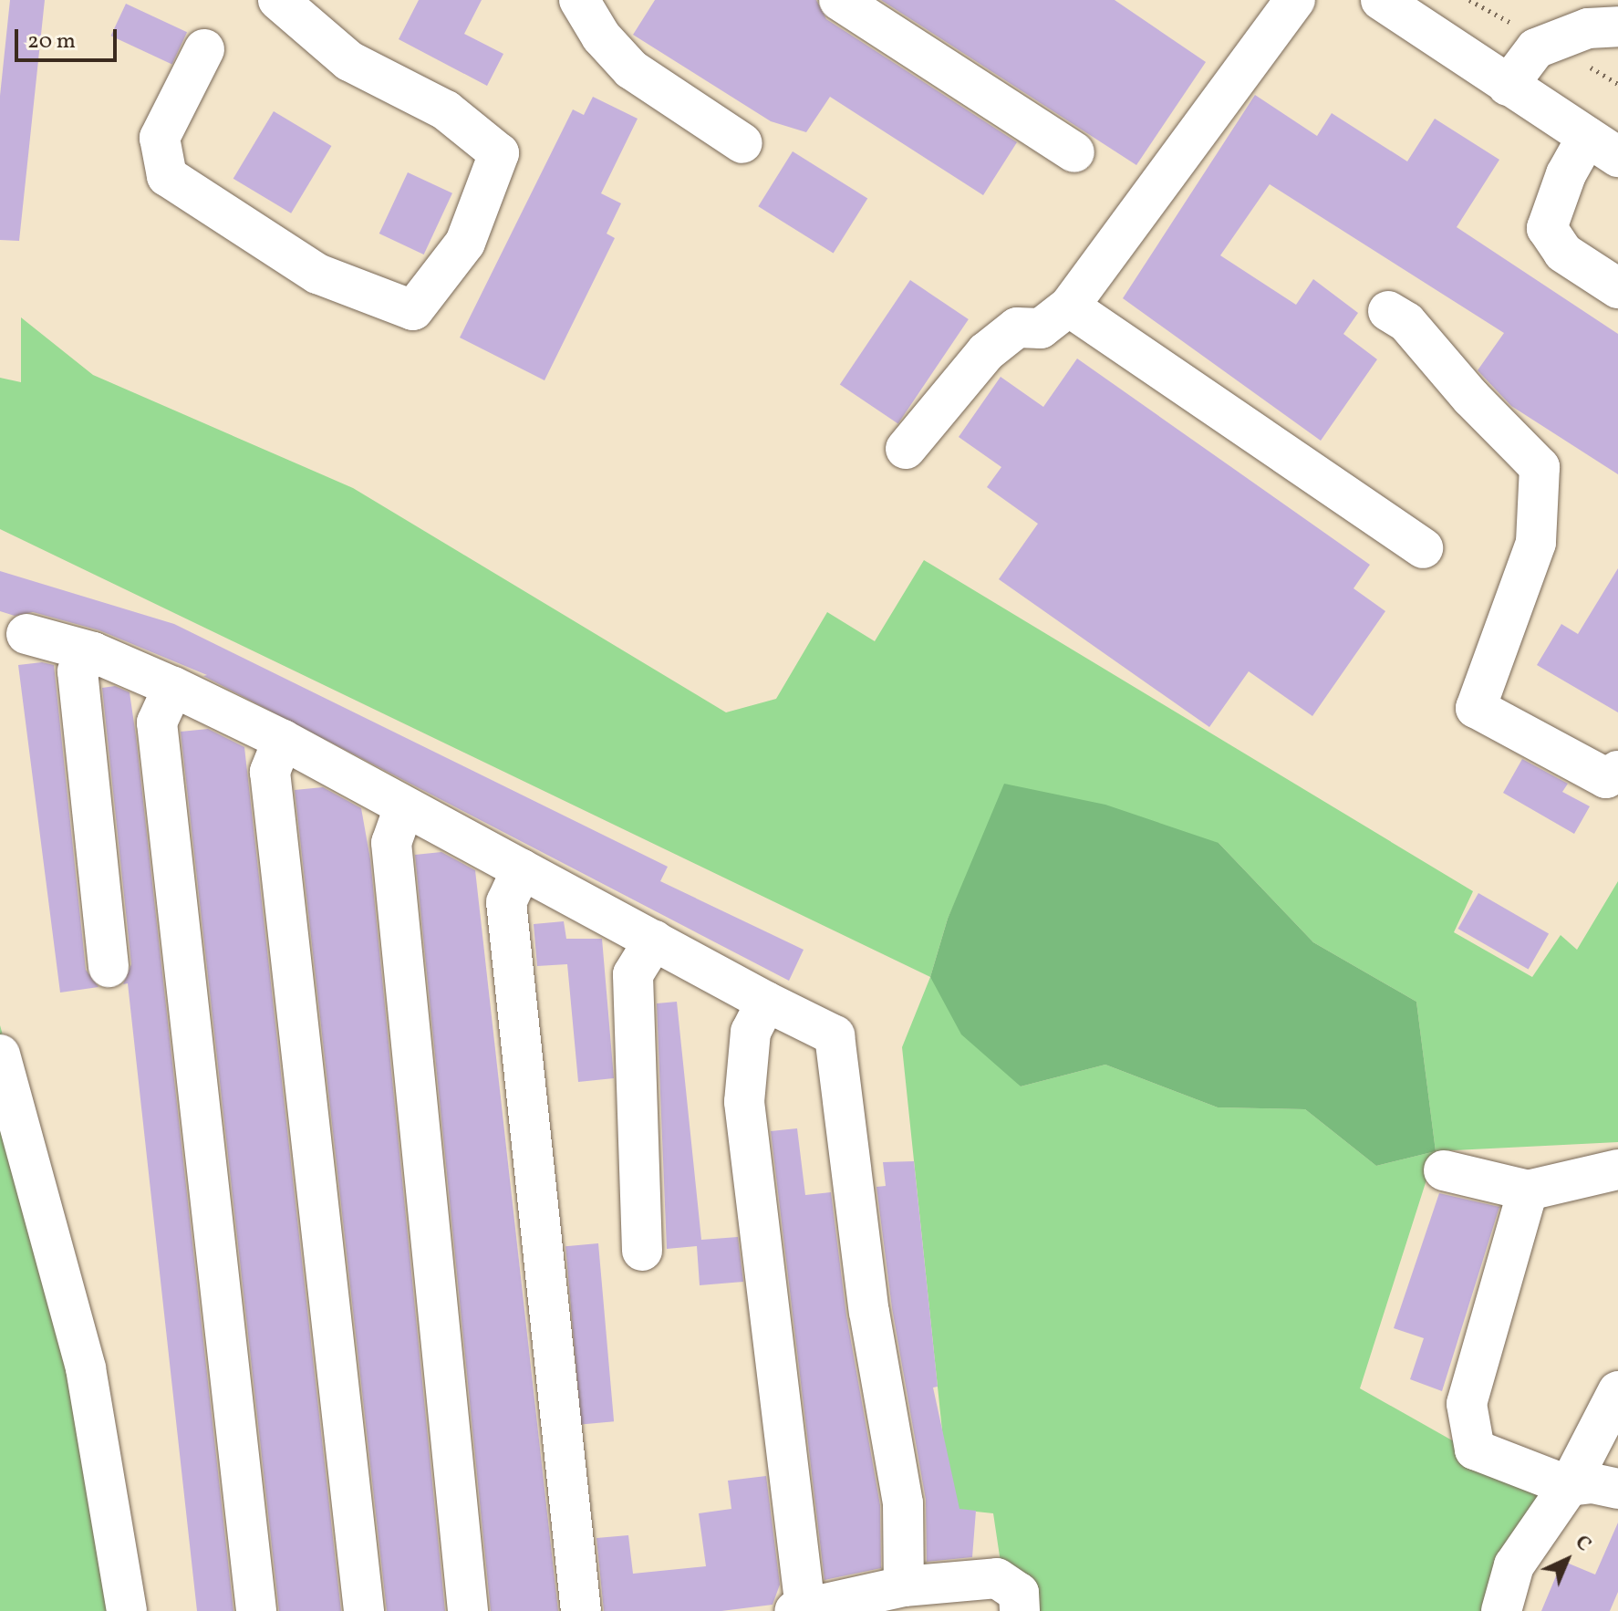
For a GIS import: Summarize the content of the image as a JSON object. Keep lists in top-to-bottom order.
{
  "scale_bar": "20 m",
  "north": "top right"
}
